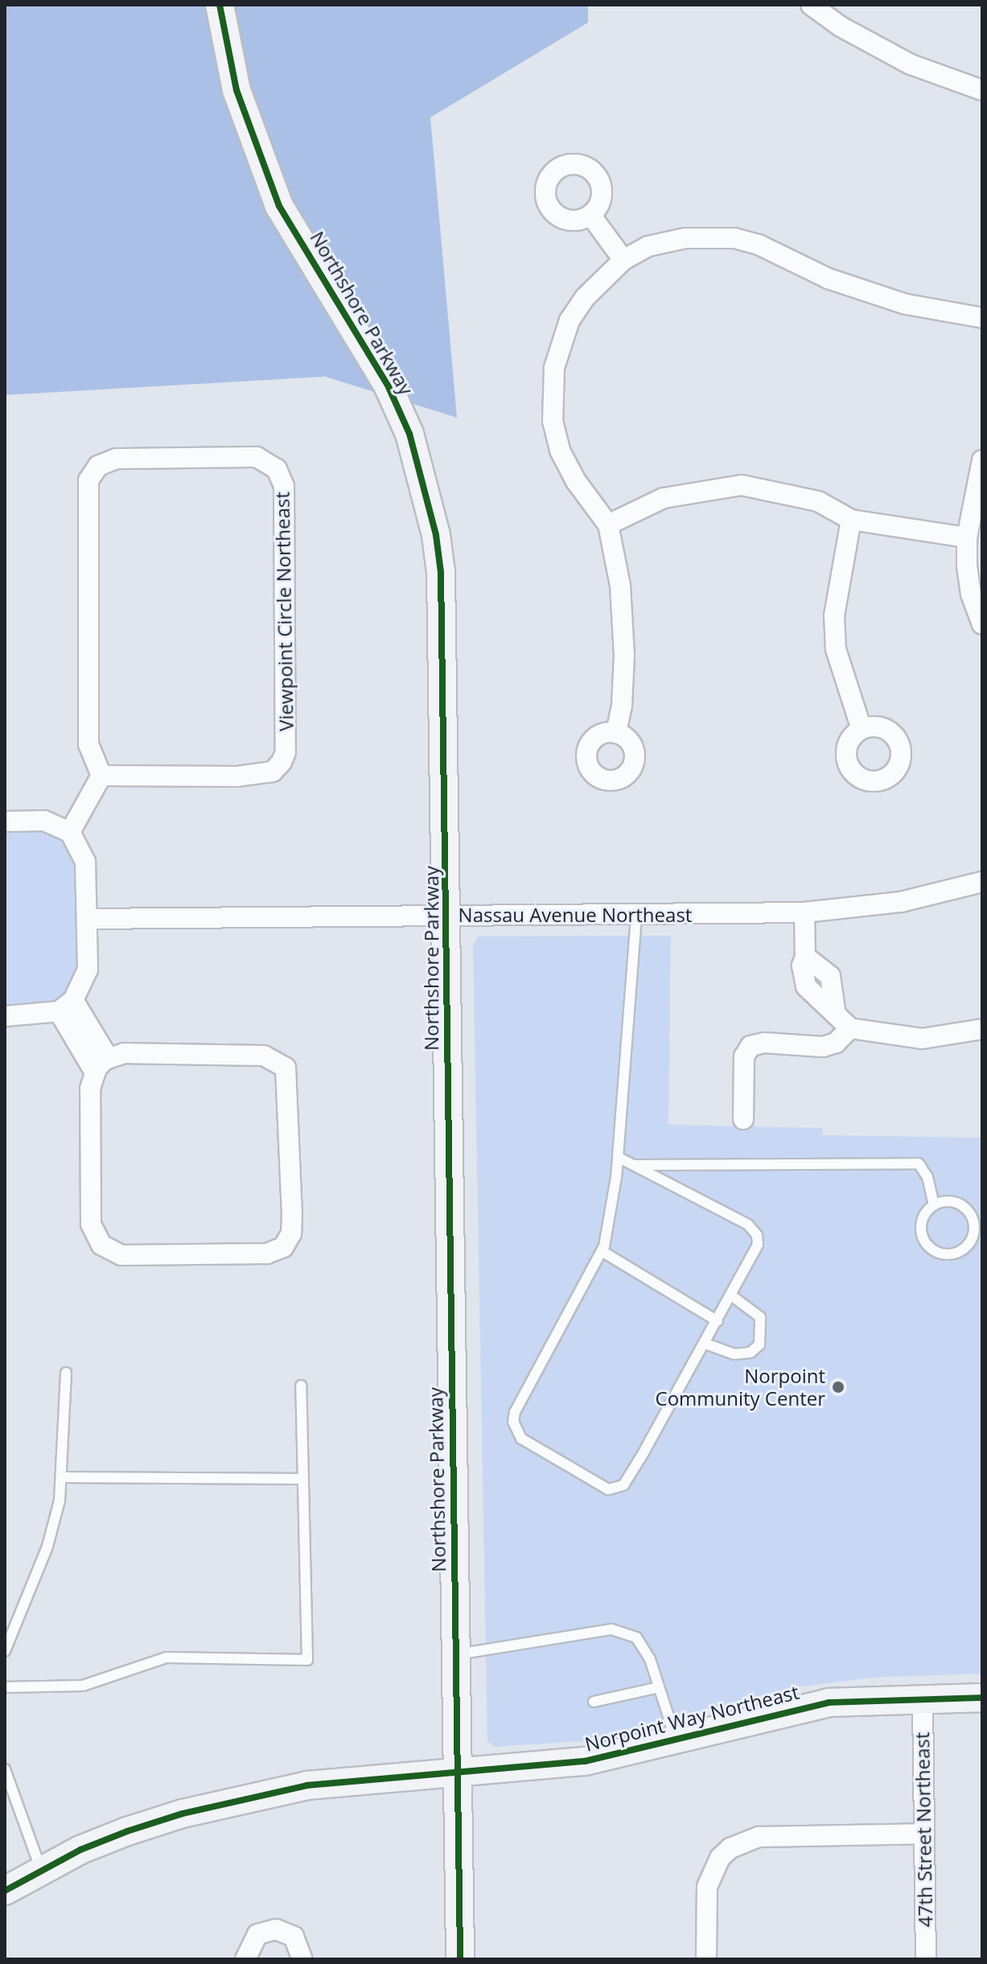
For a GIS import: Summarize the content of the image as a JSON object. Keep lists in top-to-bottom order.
{
  "streets": {
    "street": [
      "Northshore Parkway",
      "Viewpoint Circle Northeast",
      "Nassau Avenue Northeast",
      "Norpoint Way Northeast",
      "47th Street Northeast"
    ]
  },
  "crossings": [
    ["Northshore Parkway", "Nassau Avenue Northeast"],
    ["Northshore Parkway", "Norpoint Way Northeast"],
    ["Norpoint Way Northeast", "47th Street Northeast"]
  ],
  "places": ["Norpoint Community Center"]
}
